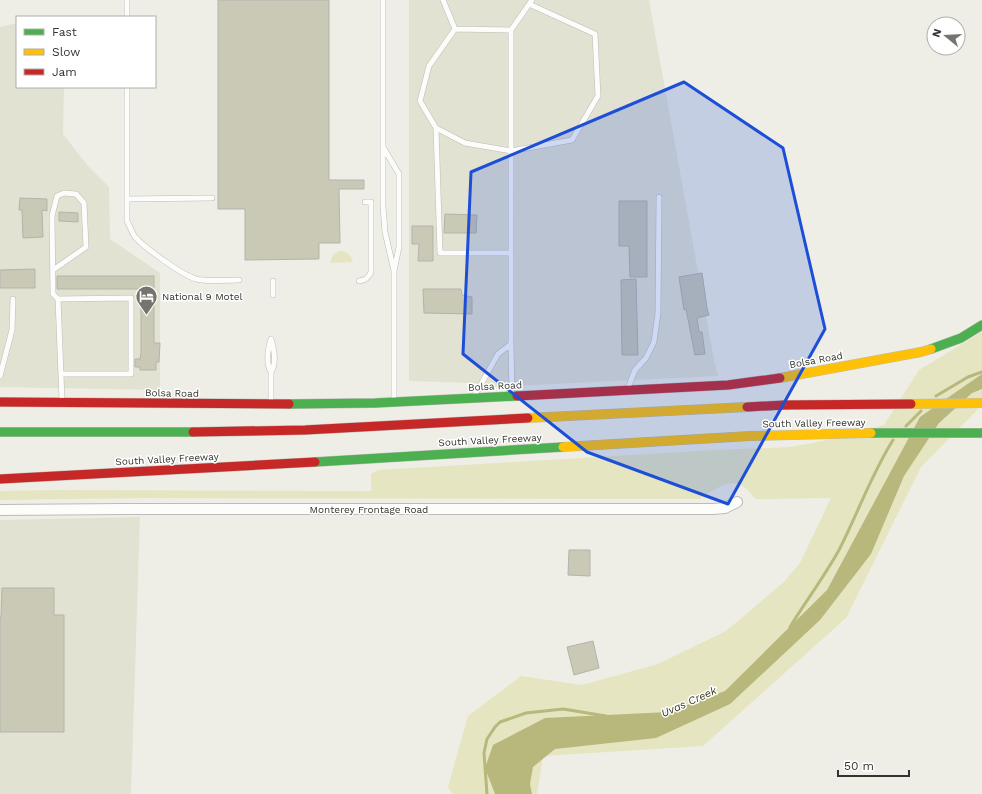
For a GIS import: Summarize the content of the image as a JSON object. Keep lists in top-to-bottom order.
{
  "streets": {
    "main road": ["Bolsa Road", "South Valley Freeway"],
    "street": ["Monterey Frontage Road"]
  },
  "water": ["Uvas Creek"],
  "places": {
    "hotel": ["National 9 Motel"]
  },
  "legend": ["Fast", "Slow", "Jam"],
  "scale_bar": "50 m",
  "north": "left"
}
